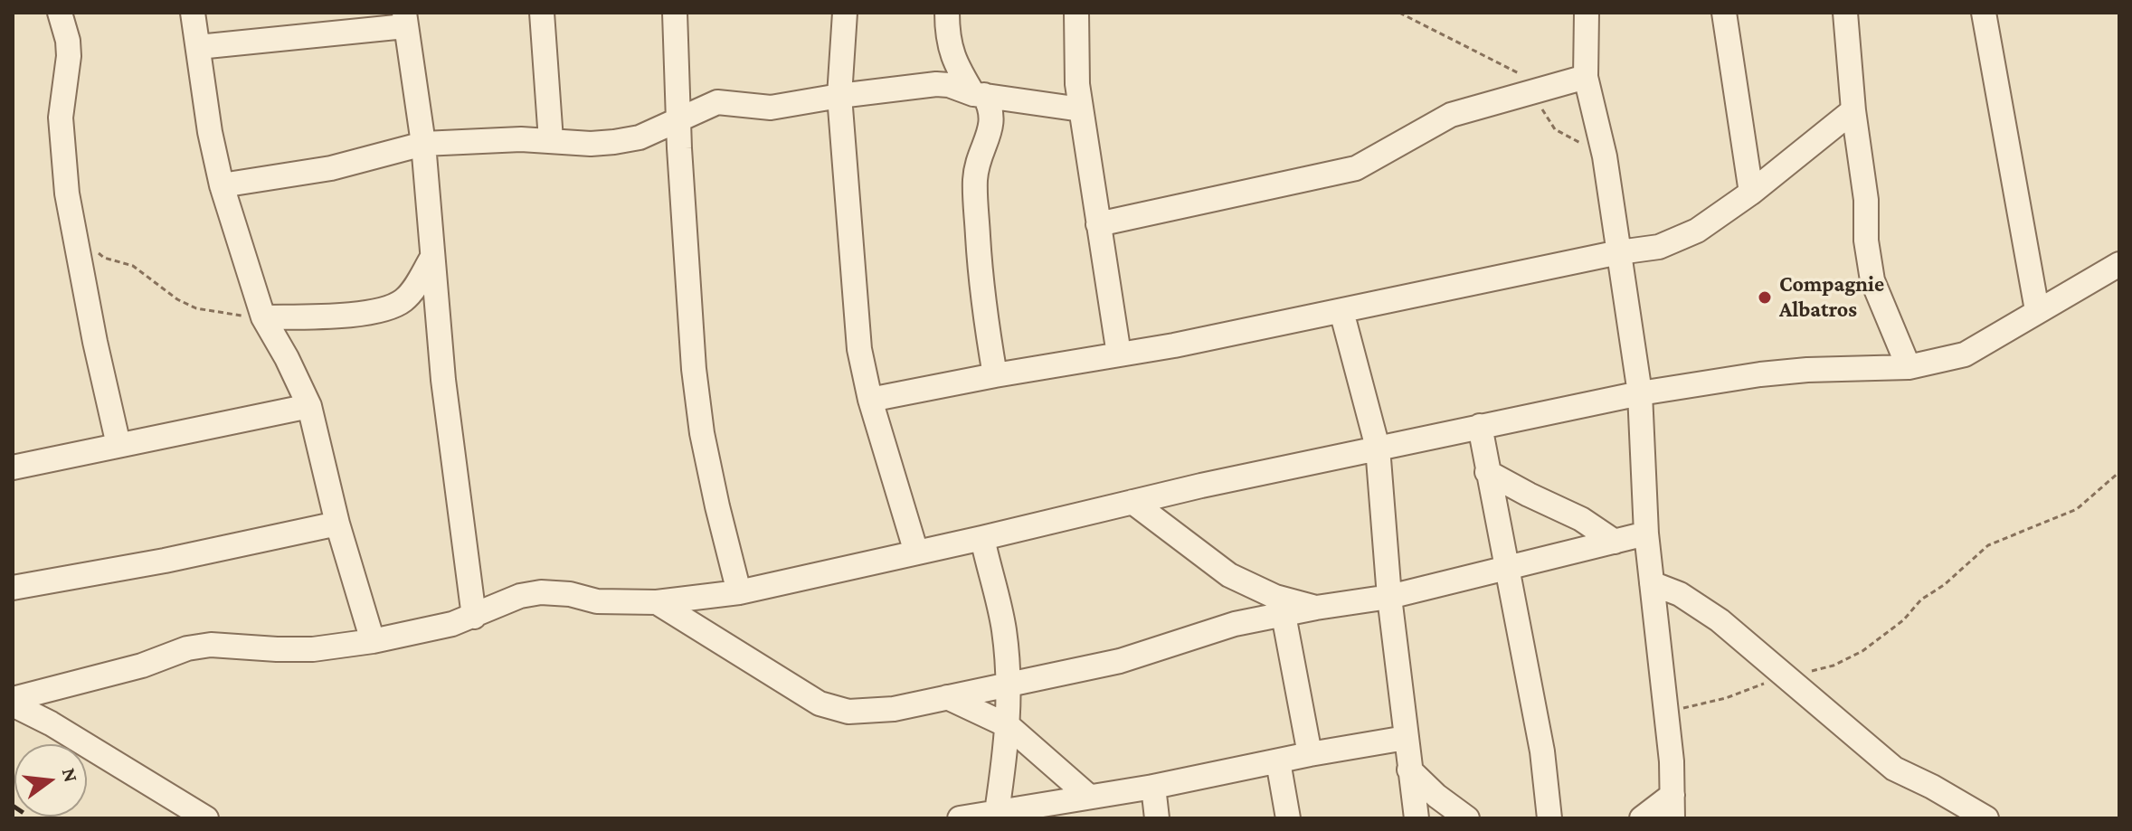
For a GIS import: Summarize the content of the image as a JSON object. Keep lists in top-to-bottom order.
{
  "places": ["Compagnie Albatros"],
  "north": "right"
}
